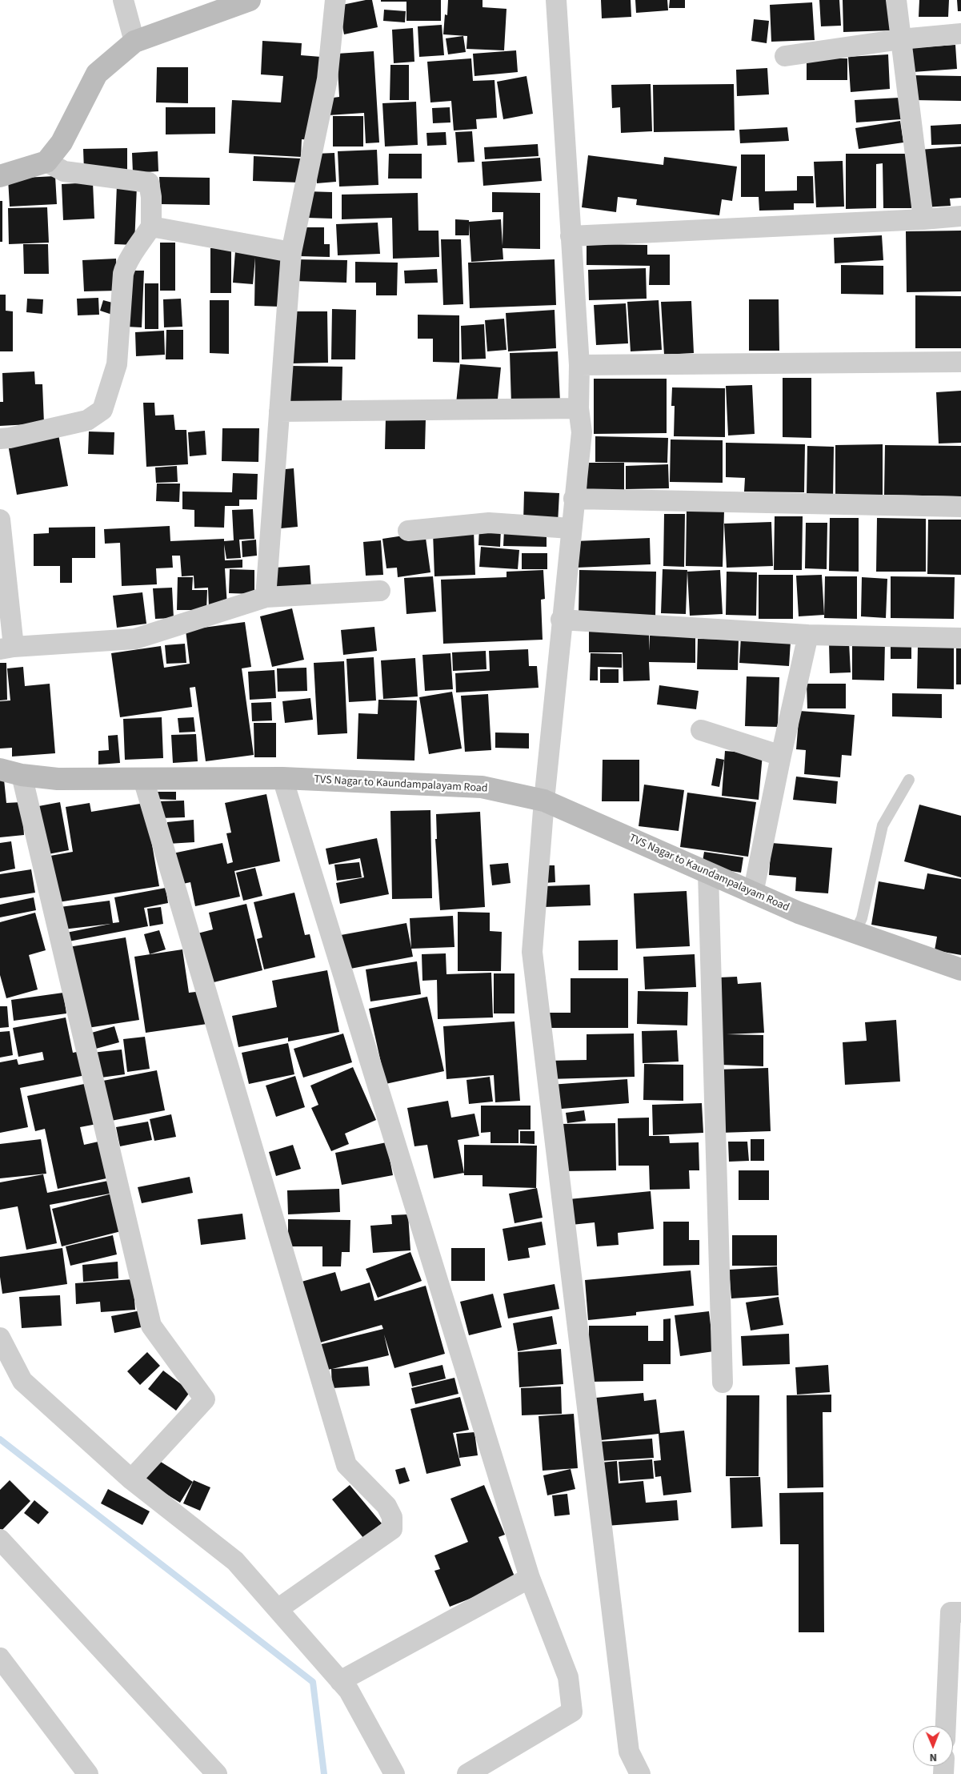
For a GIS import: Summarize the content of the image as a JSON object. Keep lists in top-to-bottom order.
{
  "streets": {
    "street": ["TVS Nagar to Kaundampalayam Road"]
  },
  "north": "bottom"
}
